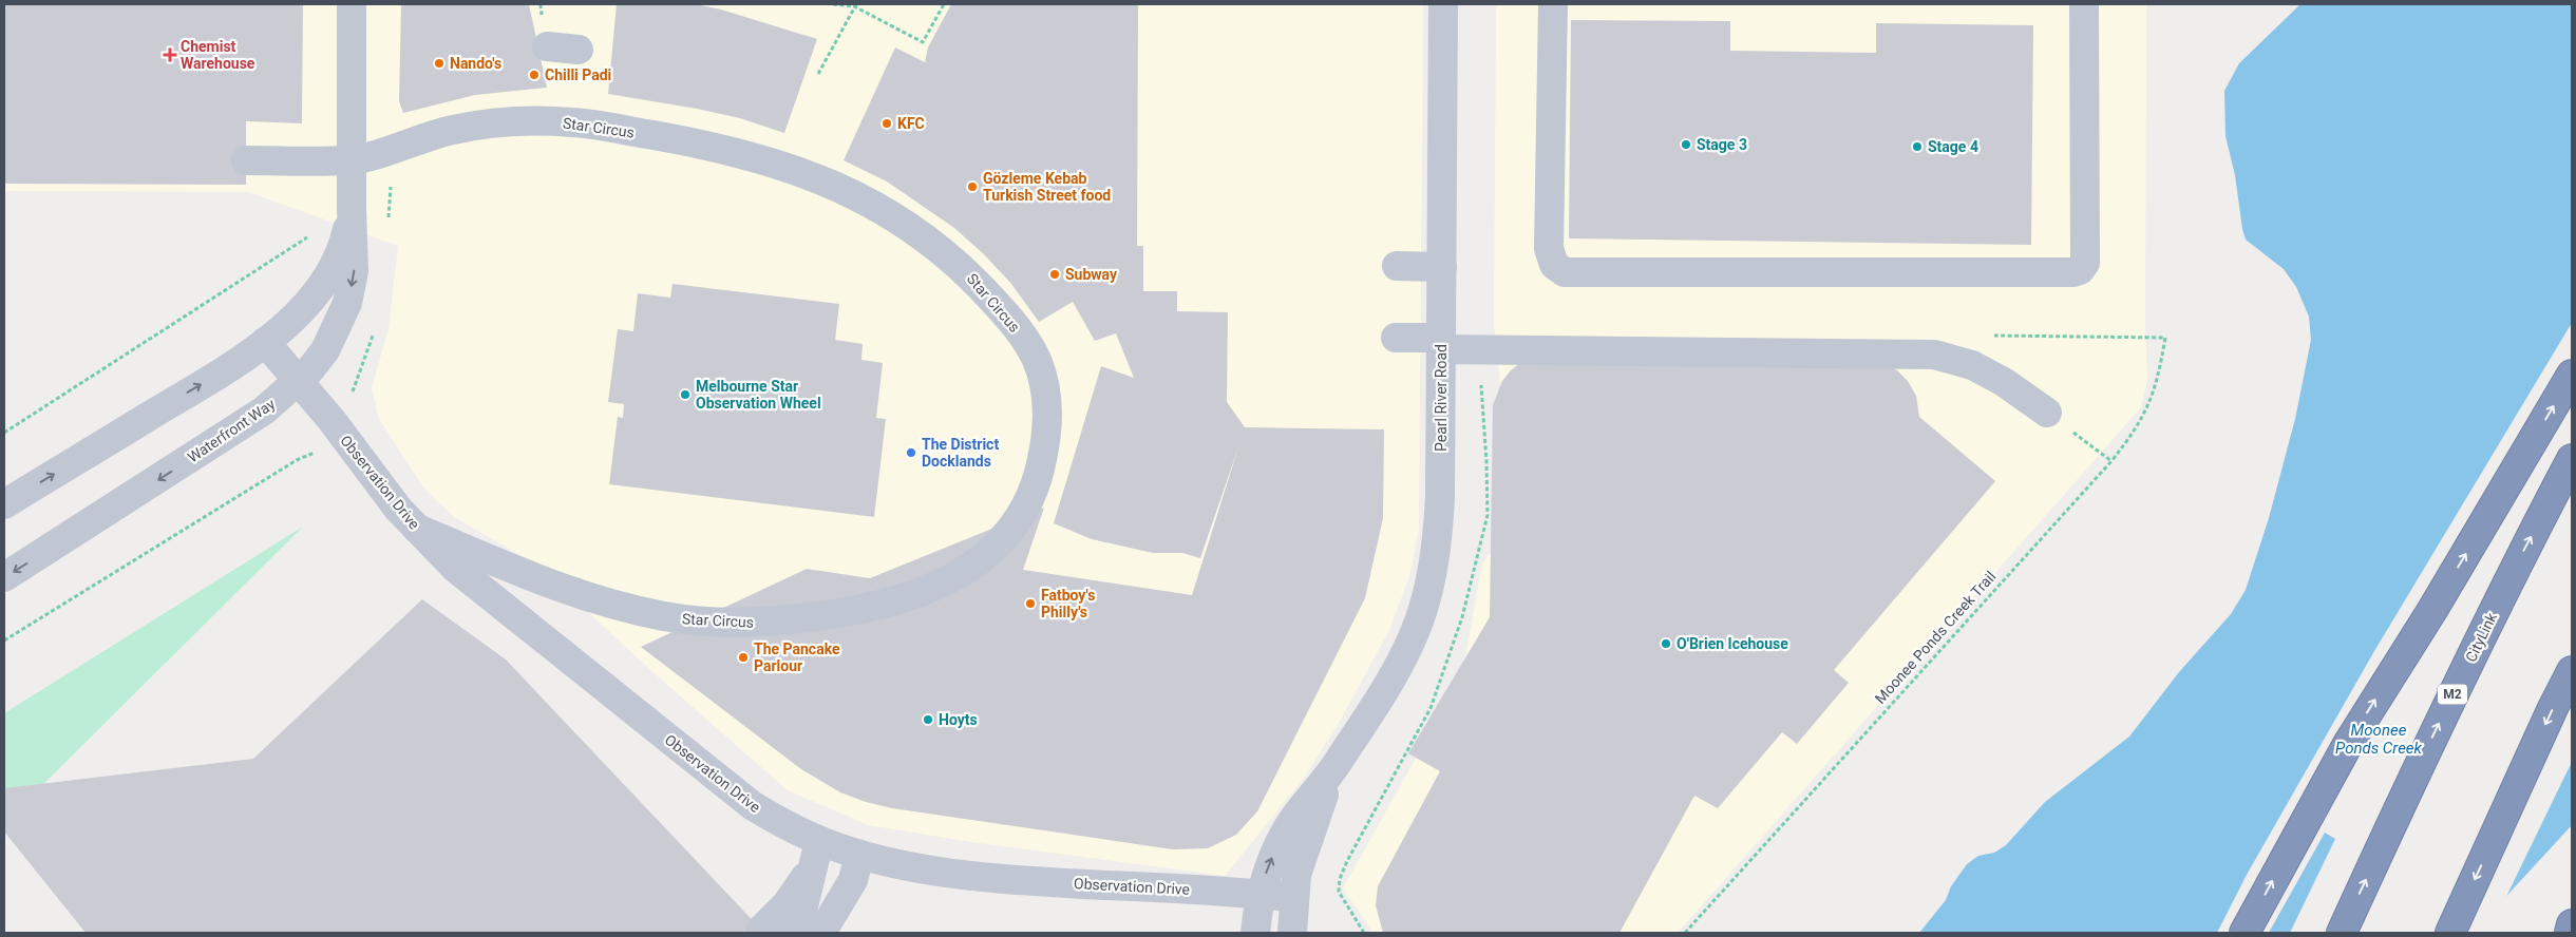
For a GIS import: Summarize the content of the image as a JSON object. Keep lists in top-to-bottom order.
{
  "streets": {
    "highway": ["CityLink", "M2"],
    "street": [
      "Star Circus",
      "Pearl River Road",
      "Waterfront Way",
      "Observation Drive"
    ],
    "path": ["Moonee Ponds Creek Trail"]
  },
  "crossings": [
    ["Star Circus", "Waterfront Way"],
    ["Star Circus", "Observation Drive"],
    ["Pearl River Road", "Observation Drive"],
    ["Waterfront Way", "Observation Drive"]
  ],
  "water": ["Moonee Ponds Creek"],
  "places": {
    "health": ["Chemist Warehouse"],
    "other": [
      "Nando's",
      "Chilli Padi",
      "KFC",
      "Stage 3",
      "Stage 4",
      "Gözleme Kebab Turkish Street food",
      "Subway",
      "Melbourne Star Observation Wheel",
      "The District Docklands",
      "Fatboy's Philly's",
      "O'Brien Icehouse",
      "The Pancake Parlour",
      "Hoyts"
    ]
  }
}
